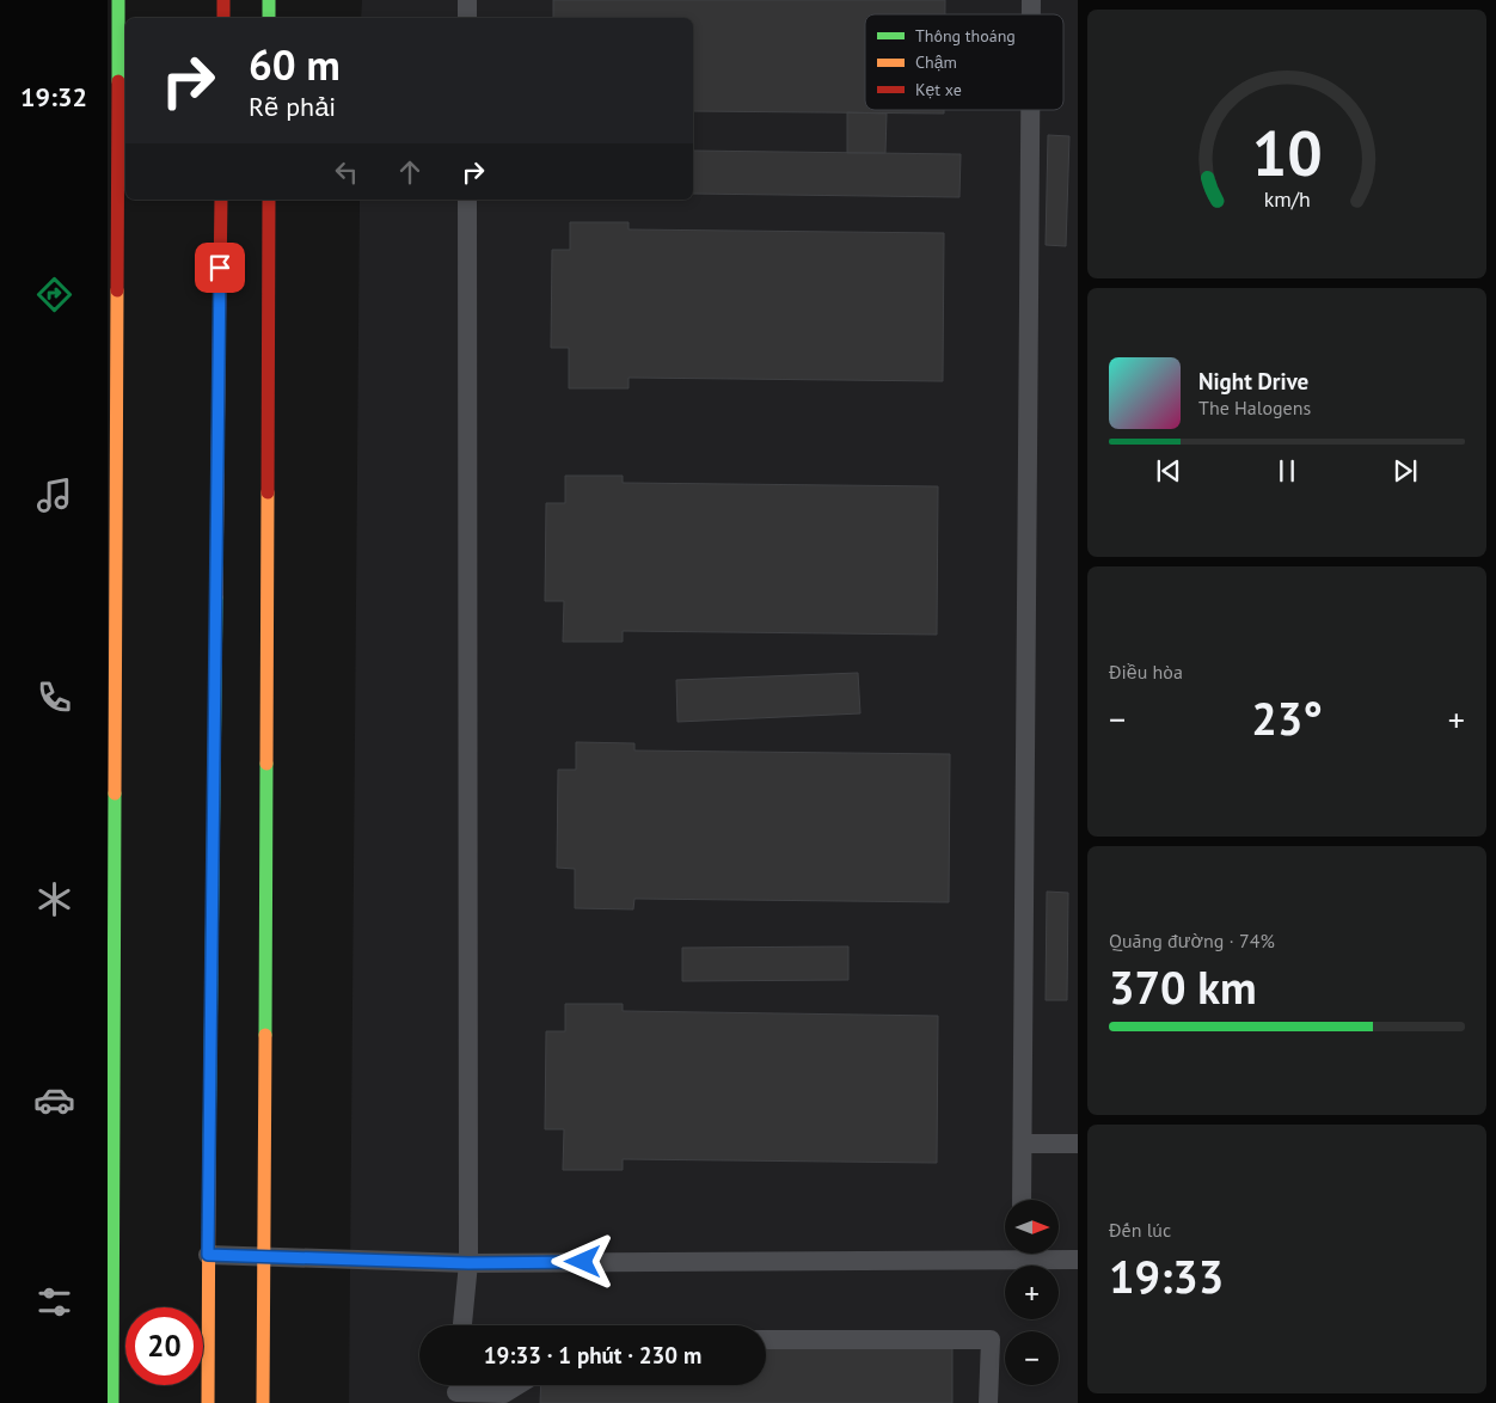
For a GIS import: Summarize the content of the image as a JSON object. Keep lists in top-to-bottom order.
{
  "legend": ["Thông thoáng", "Chậm", "Kẹt xe"],
  "north": "right",
  "page": {
    "tabs": "19:32",
    "turn": ["60 m", "Rẽ phải"],
    "song": ["Night Drive", "The Halogens"],
    "tile": [
      "Điều hòa",
      ["Quãng đường · 74%", "370 km"],
      ["Đến lúc", "19:33"]
    ],
    "heat": ["−", "23°", "+"],
    "map_buttons": ["+", "−"],
    "limit": "20",
    "trip": "19:33 · 1 phút · 230 m",
    "gauge": ["10", "km/h"]
  }
}
